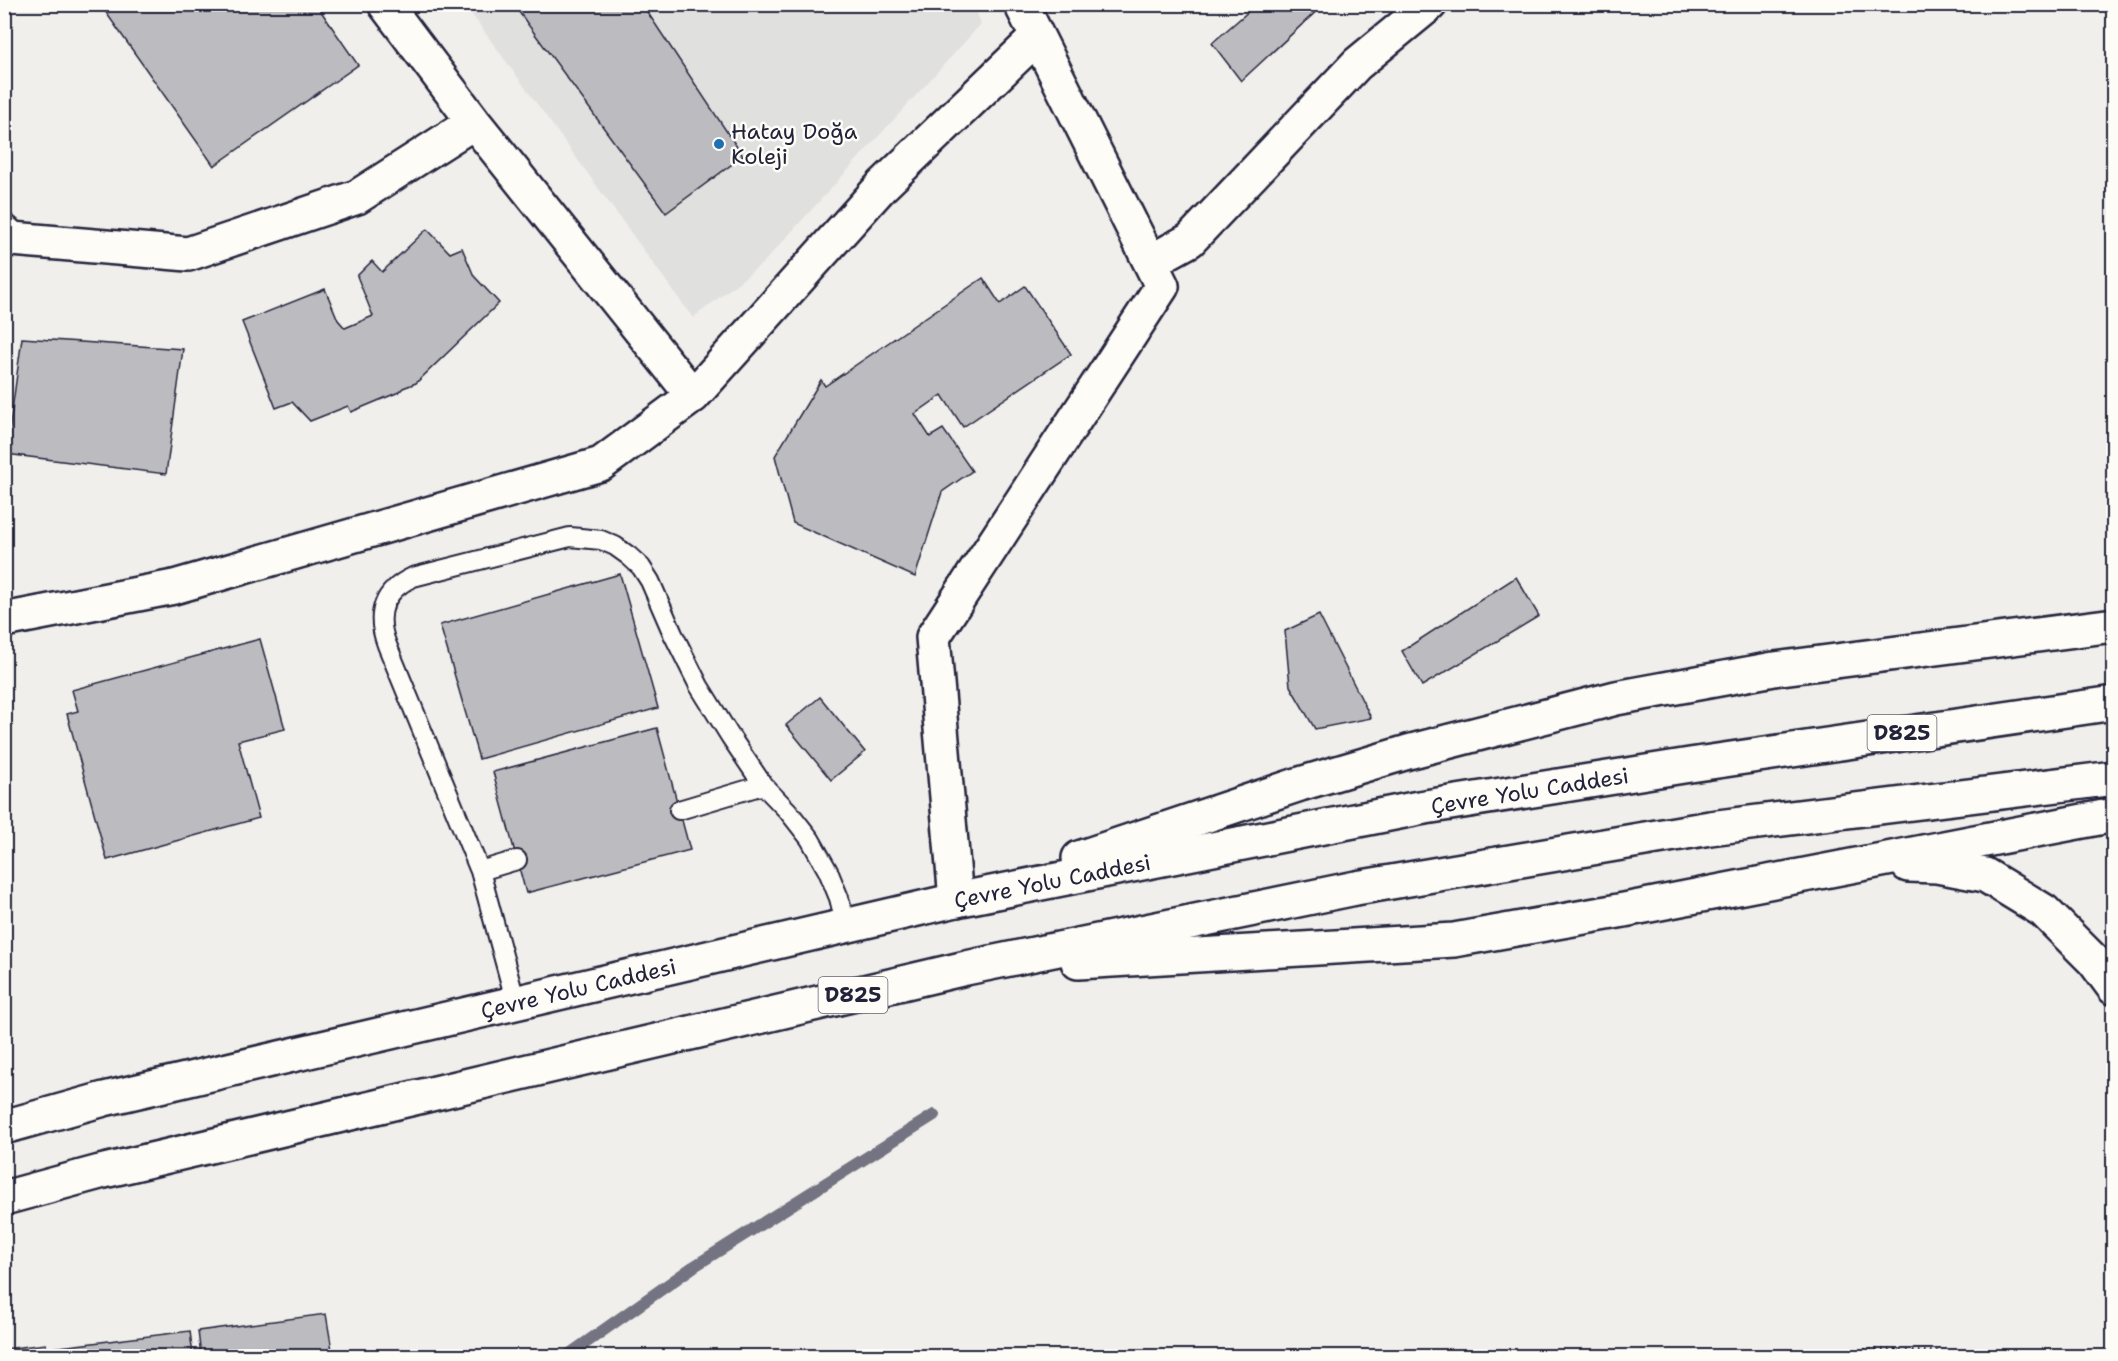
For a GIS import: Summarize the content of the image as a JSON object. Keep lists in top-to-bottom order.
{
  "streets": {
    "main road": ["D825", "Çevre Yolu Caddesi"]
  },
  "places": ["Hatay Doğa Koleji"]
}
